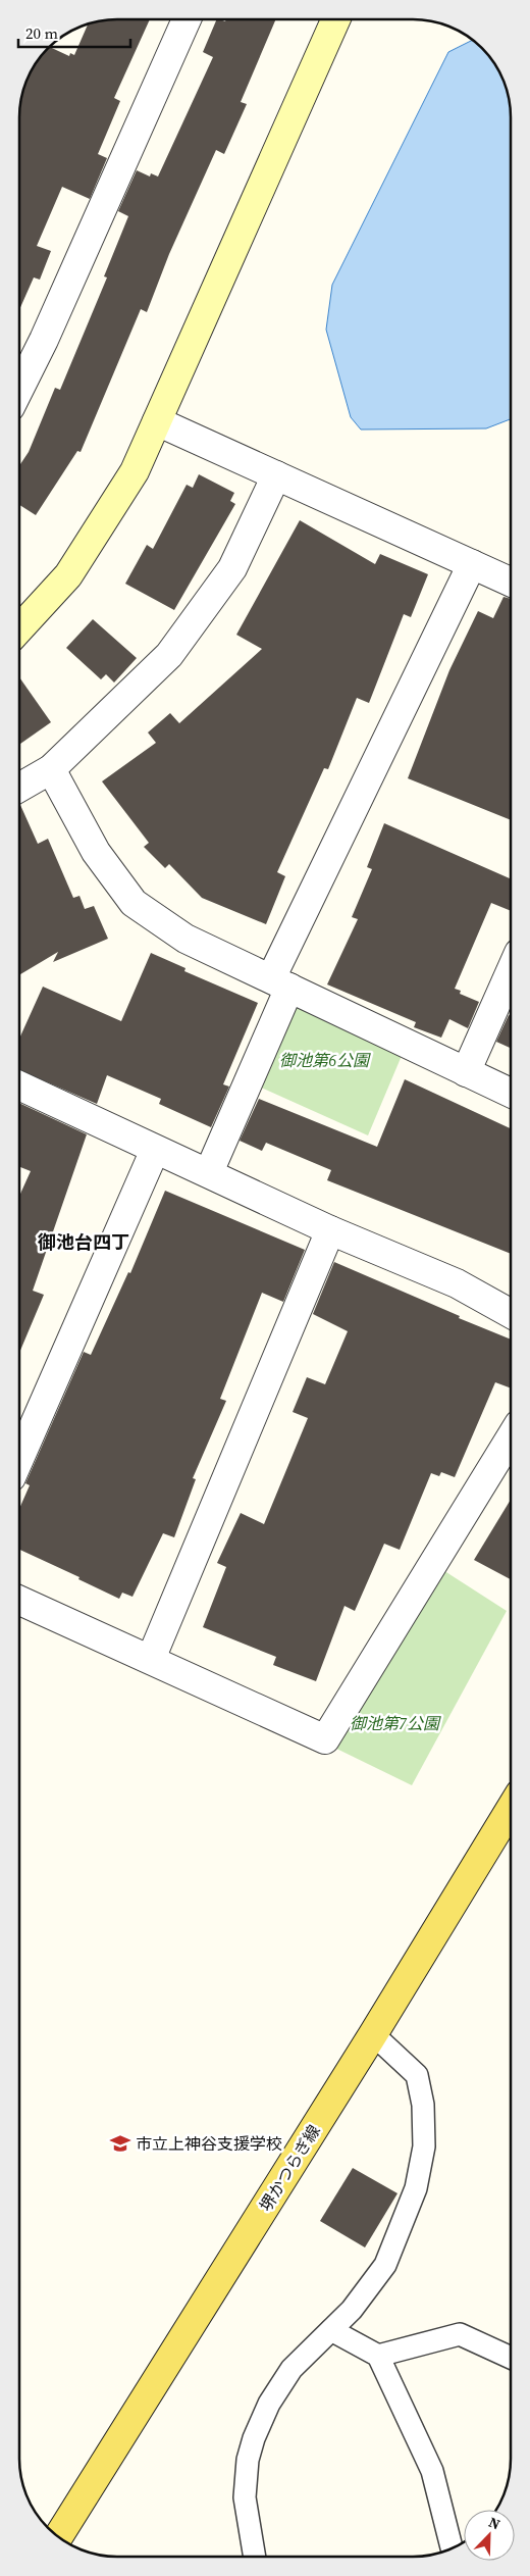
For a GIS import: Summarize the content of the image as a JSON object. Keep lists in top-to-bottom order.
{
  "streets": {
    "main road": ["堺かつらぎ線"]
  },
  "districts": ["御池台四丁"],
  "parks": ["御池第6公園", "御池第7公園"],
  "places": {
    "school or university": ["市立上神谷支援学校"]
  },
  "scale_bar": "20 m",
  "north": "top right"
}
